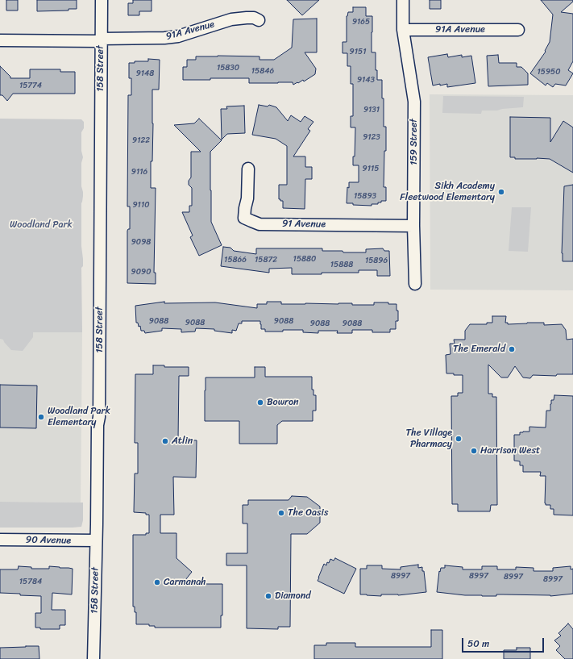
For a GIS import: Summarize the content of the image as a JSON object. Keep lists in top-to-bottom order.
{
  "streets": {
    "street": [
      "91A Avenue",
      "158 Street",
      "159 Street",
      "91 Avenue",
      "90 Avenue"
    ]
  },
  "crossings": [
    ["91A Avenue", "158 Street"],
    ["91A Avenue", "159 Street"],
    ["158 Street", "90 Avenue"],
    ["159 Street", "91 Avenue"]
  ],
  "parks": ["Woodland Park"],
  "places": [
    "Sikh Academy Fleetwood Elementary",
    "The Emerald",
    "Bowron",
    "Woodland Park Elementary",
    "The Village Pharmacy",
    "Atlin",
    "Harrison West",
    "The Oasis",
    "Carmanah",
    "Diamond"
  ],
  "house_numbers": [
    "9165",
    "9151",
    "15830",
    "15846",
    "15950",
    "9148",
    "9143",
    "15774",
    "9131",
    "9123",
    "9122",
    "9115",
    "9116",
    "15893",
    "9110",
    "9098",
    "15880",
    "15866",
    "15872",
    "15896",
    "15888",
    "9090",
    "9088",
    "9088",
    "9088",
    "9088",
    "9088",
    "8997",
    "8997",
    "8997",
    "8997",
    "15784"
  ],
  "scale_bar": "50 m"
}
